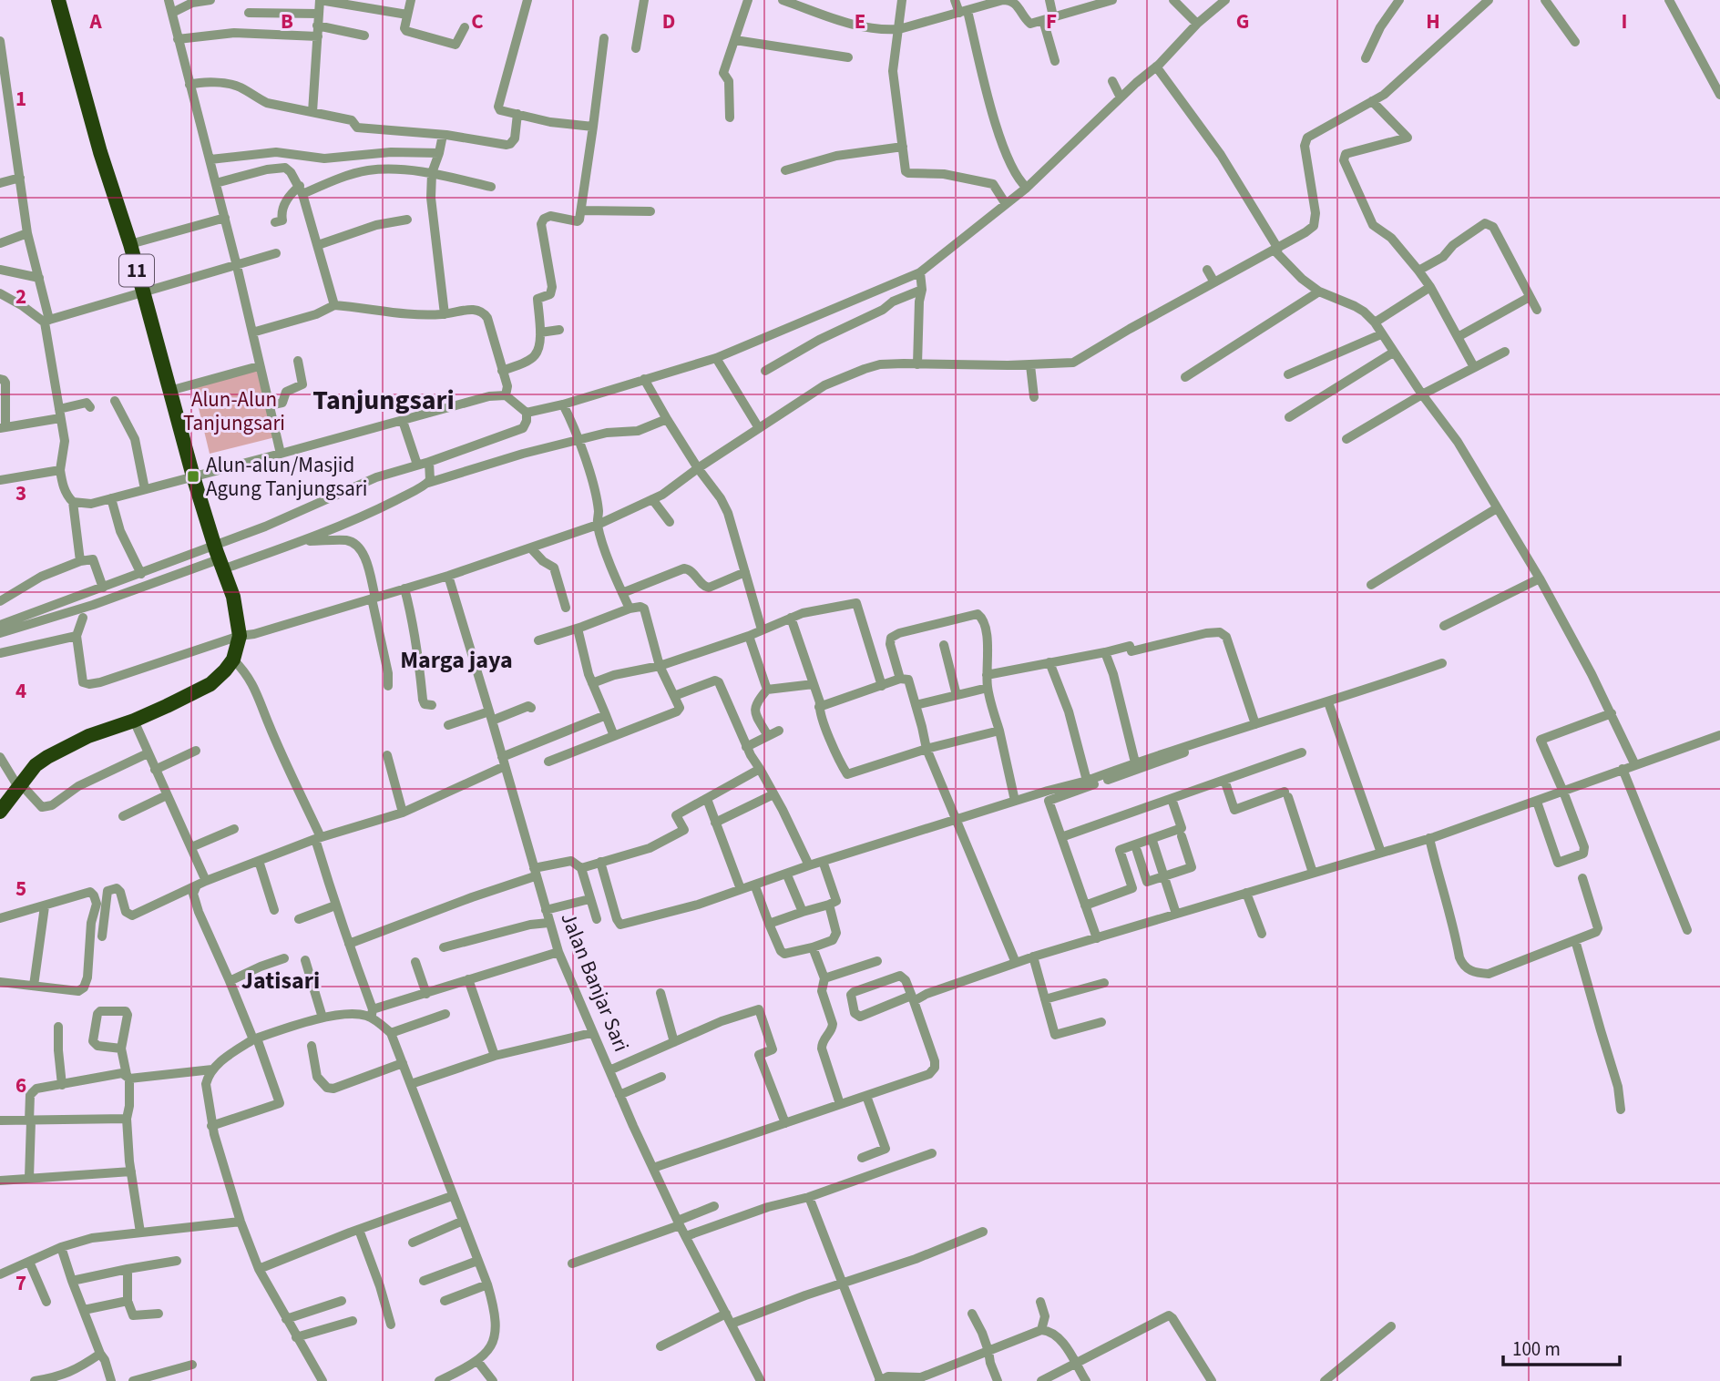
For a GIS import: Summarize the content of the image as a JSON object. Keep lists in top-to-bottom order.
{
  "streets": {
    "highway": ["11"],
    "street": ["Jalan Banjar Sari"]
  },
  "districts": ["Tanjungsari", "Marga jaya", "Jatisari"],
  "parks": ["Alun-Alun Tanjungsari"],
  "places": {
    "transit": ["Alun-alun/Masjid Agung Tanjungsari"]
  },
  "scale_bar": "100 m",
  "grid": {
    "columns": [
      "A",
      "B",
      "C",
      "D",
      "E",
      "F",
      "G",
      "H",
      "I"
    ],
    "rows": [
      "1",
      "2",
      "3",
      "4",
      "5",
      "6",
      "7"
    ]
  }
}
